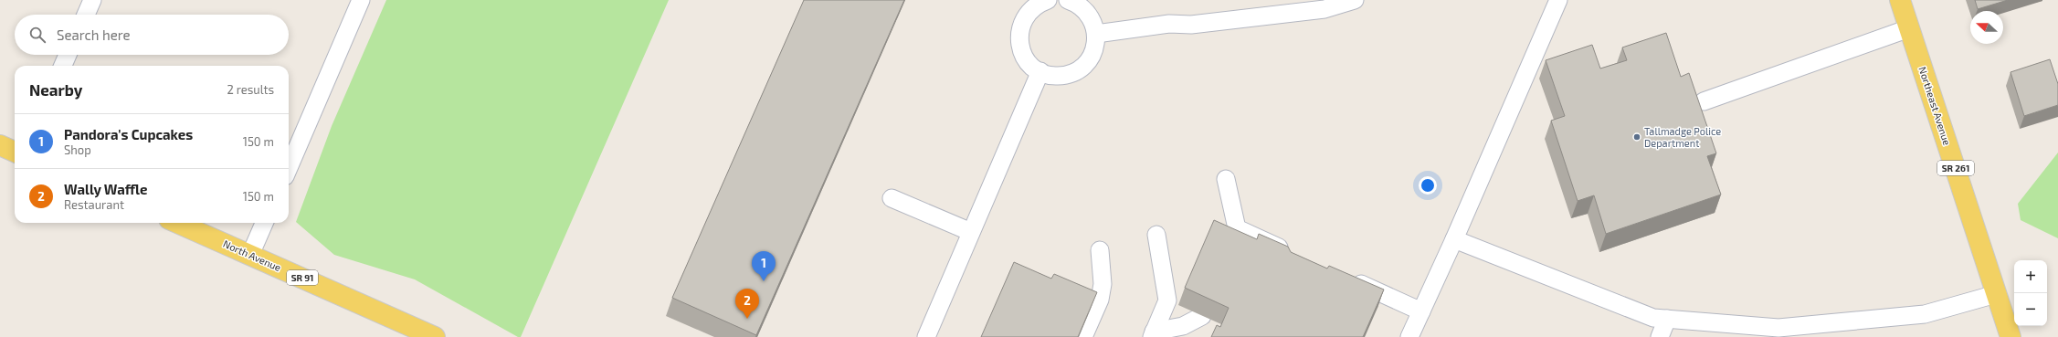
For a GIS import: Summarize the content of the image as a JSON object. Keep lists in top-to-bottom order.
{
  "streets": {
    "main road": [
      "Northeast Avenue",
      "SR 261",
      "North Avenue",
      "SR 91"
    ]
  },
  "places": ["Tallmadge Police Department"],
  "north": "left",
  "page": {
    "search": "Search here",
    "heading": ["Nearby", "2 results"],
    "list": [
      {
        "mark": "1",
        "name": "Pandora's Cupcakes",
        "note": "Shop",
        "value": "150 m"
      },
      {
        "mark": "2",
        "name": "Wally Waffle",
        "note": "Restaurant",
        "value": "150 m"
      }
    ],
    "pins": ["1", "2"],
    "map_buttons": ["+", "−"]
  }
}
